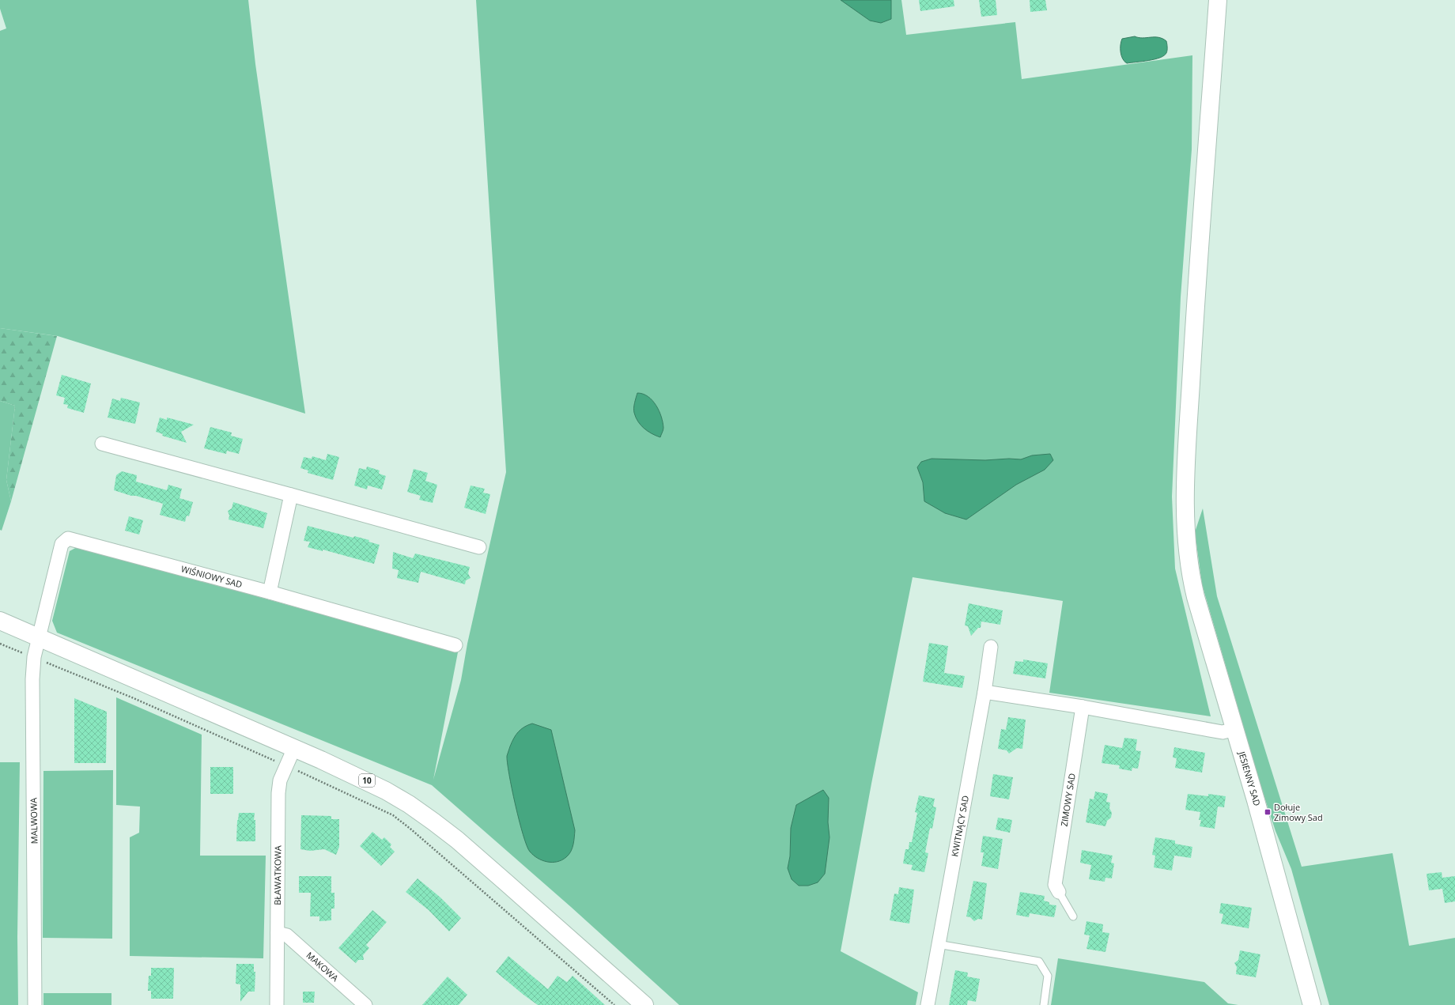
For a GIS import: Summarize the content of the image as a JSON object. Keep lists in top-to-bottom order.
{
  "streets": {
    "street": [
      "WIŚNIOWY SAD",
      "JESIENNY SAD",
      "10",
      "ZIMOWY SAD",
      "MALWOWA",
      "KWITNĄCY SAD",
      "BŁAWATKOWA",
      "MAKOWA"
    ]
  },
  "crossings": [
    ["WIŚNIOWY SAD", "10"],
    ["WIŚNIOWY SAD", "MALWOWA"],
    ["10", "MALWOWA"],
    ["10", "BŁAWATKOWA"],
    ["BŁAWATKOWA", "MAKOWA"]
  ],
  "places": {
    "transit": ["Dołuje Zimowy Sad"]
  }
}
